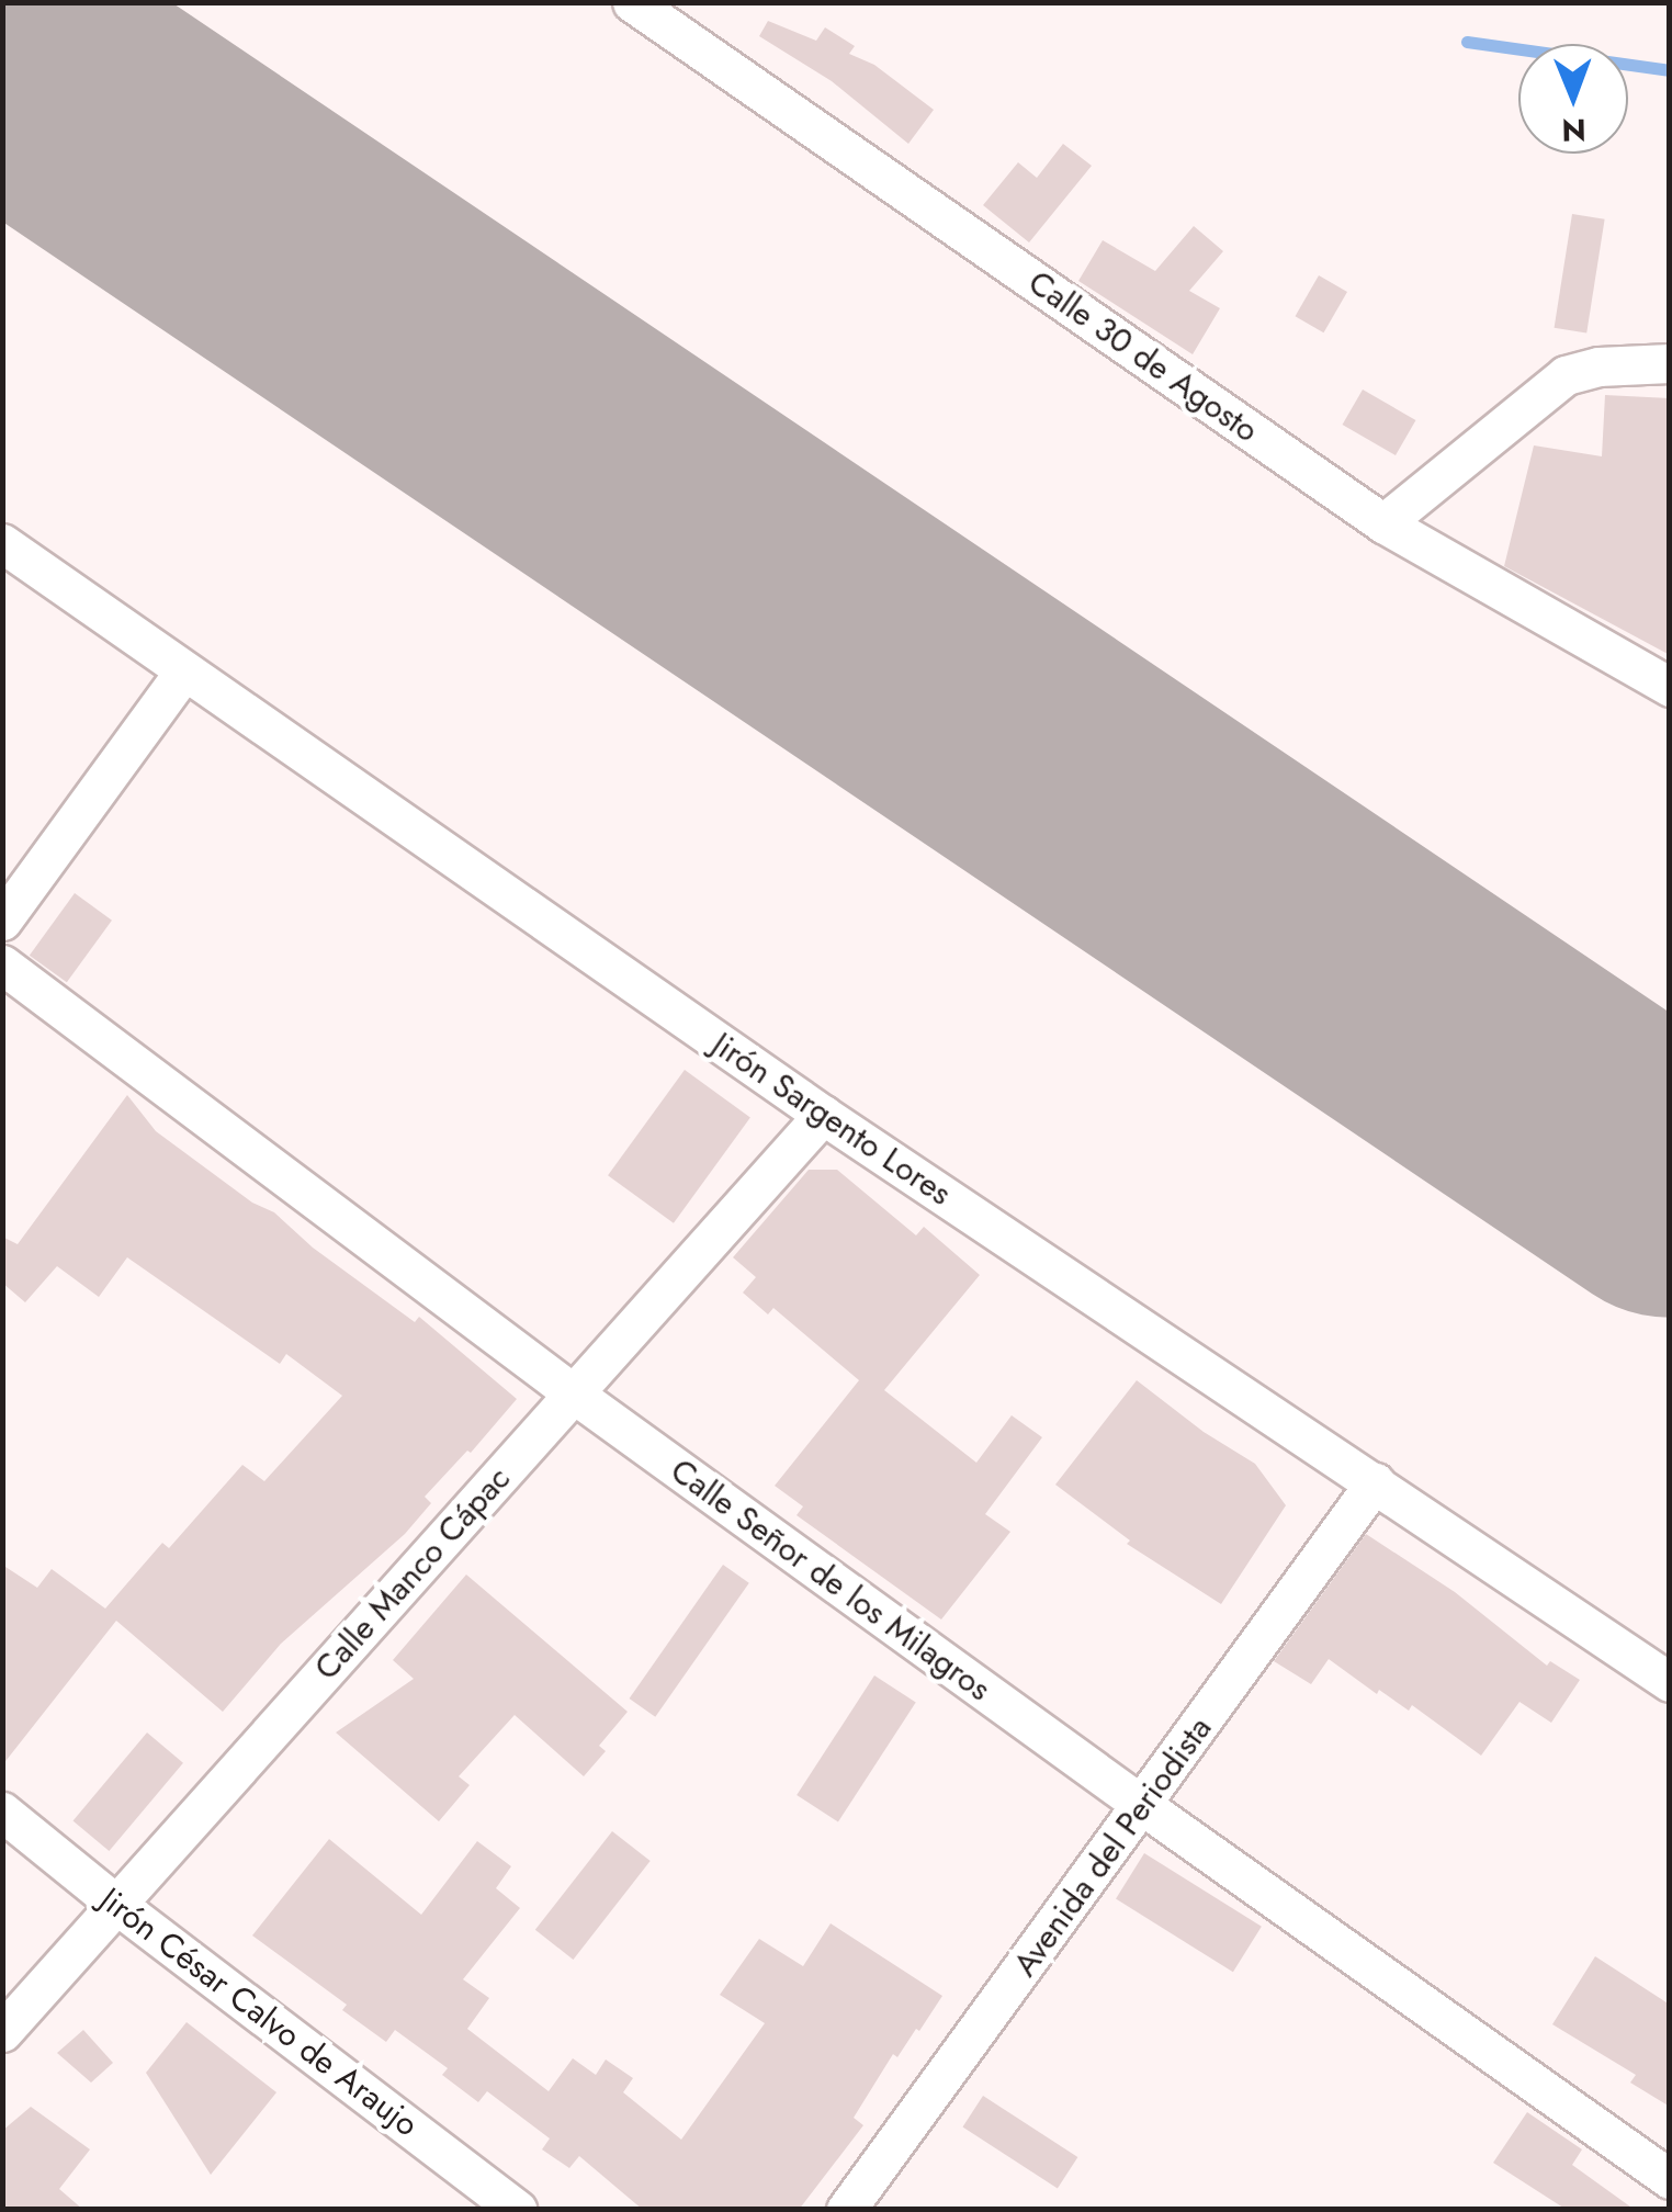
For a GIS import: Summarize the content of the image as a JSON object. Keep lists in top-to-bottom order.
{
  "streets": {
    "street": [
      "Calle 30 de Agosto",
      "Jirón Sargento Lores",
      "Calle Manco Cápac",
      "Calle Señor de los Milagros",
      "Avenida del Periodista",
      "Jirón César Calvo de Araujo"
    ]
  },
  "crossings": [
    ["Jirón Sargento Lores", "Calle Manco Cápac"],
    ["Jirón Sargento Lores", "Avenida del Periodista"],
    ["Calle Manco Cápac", "Calle Señor de los Milagros"],
    ["Calle Manco Cápac", "Jirón César Calvo de Araujo"],
    ["Calle Señor de los Milagros", "Avenida del Periodista"]
  ],
  "north": "bottom"
}
